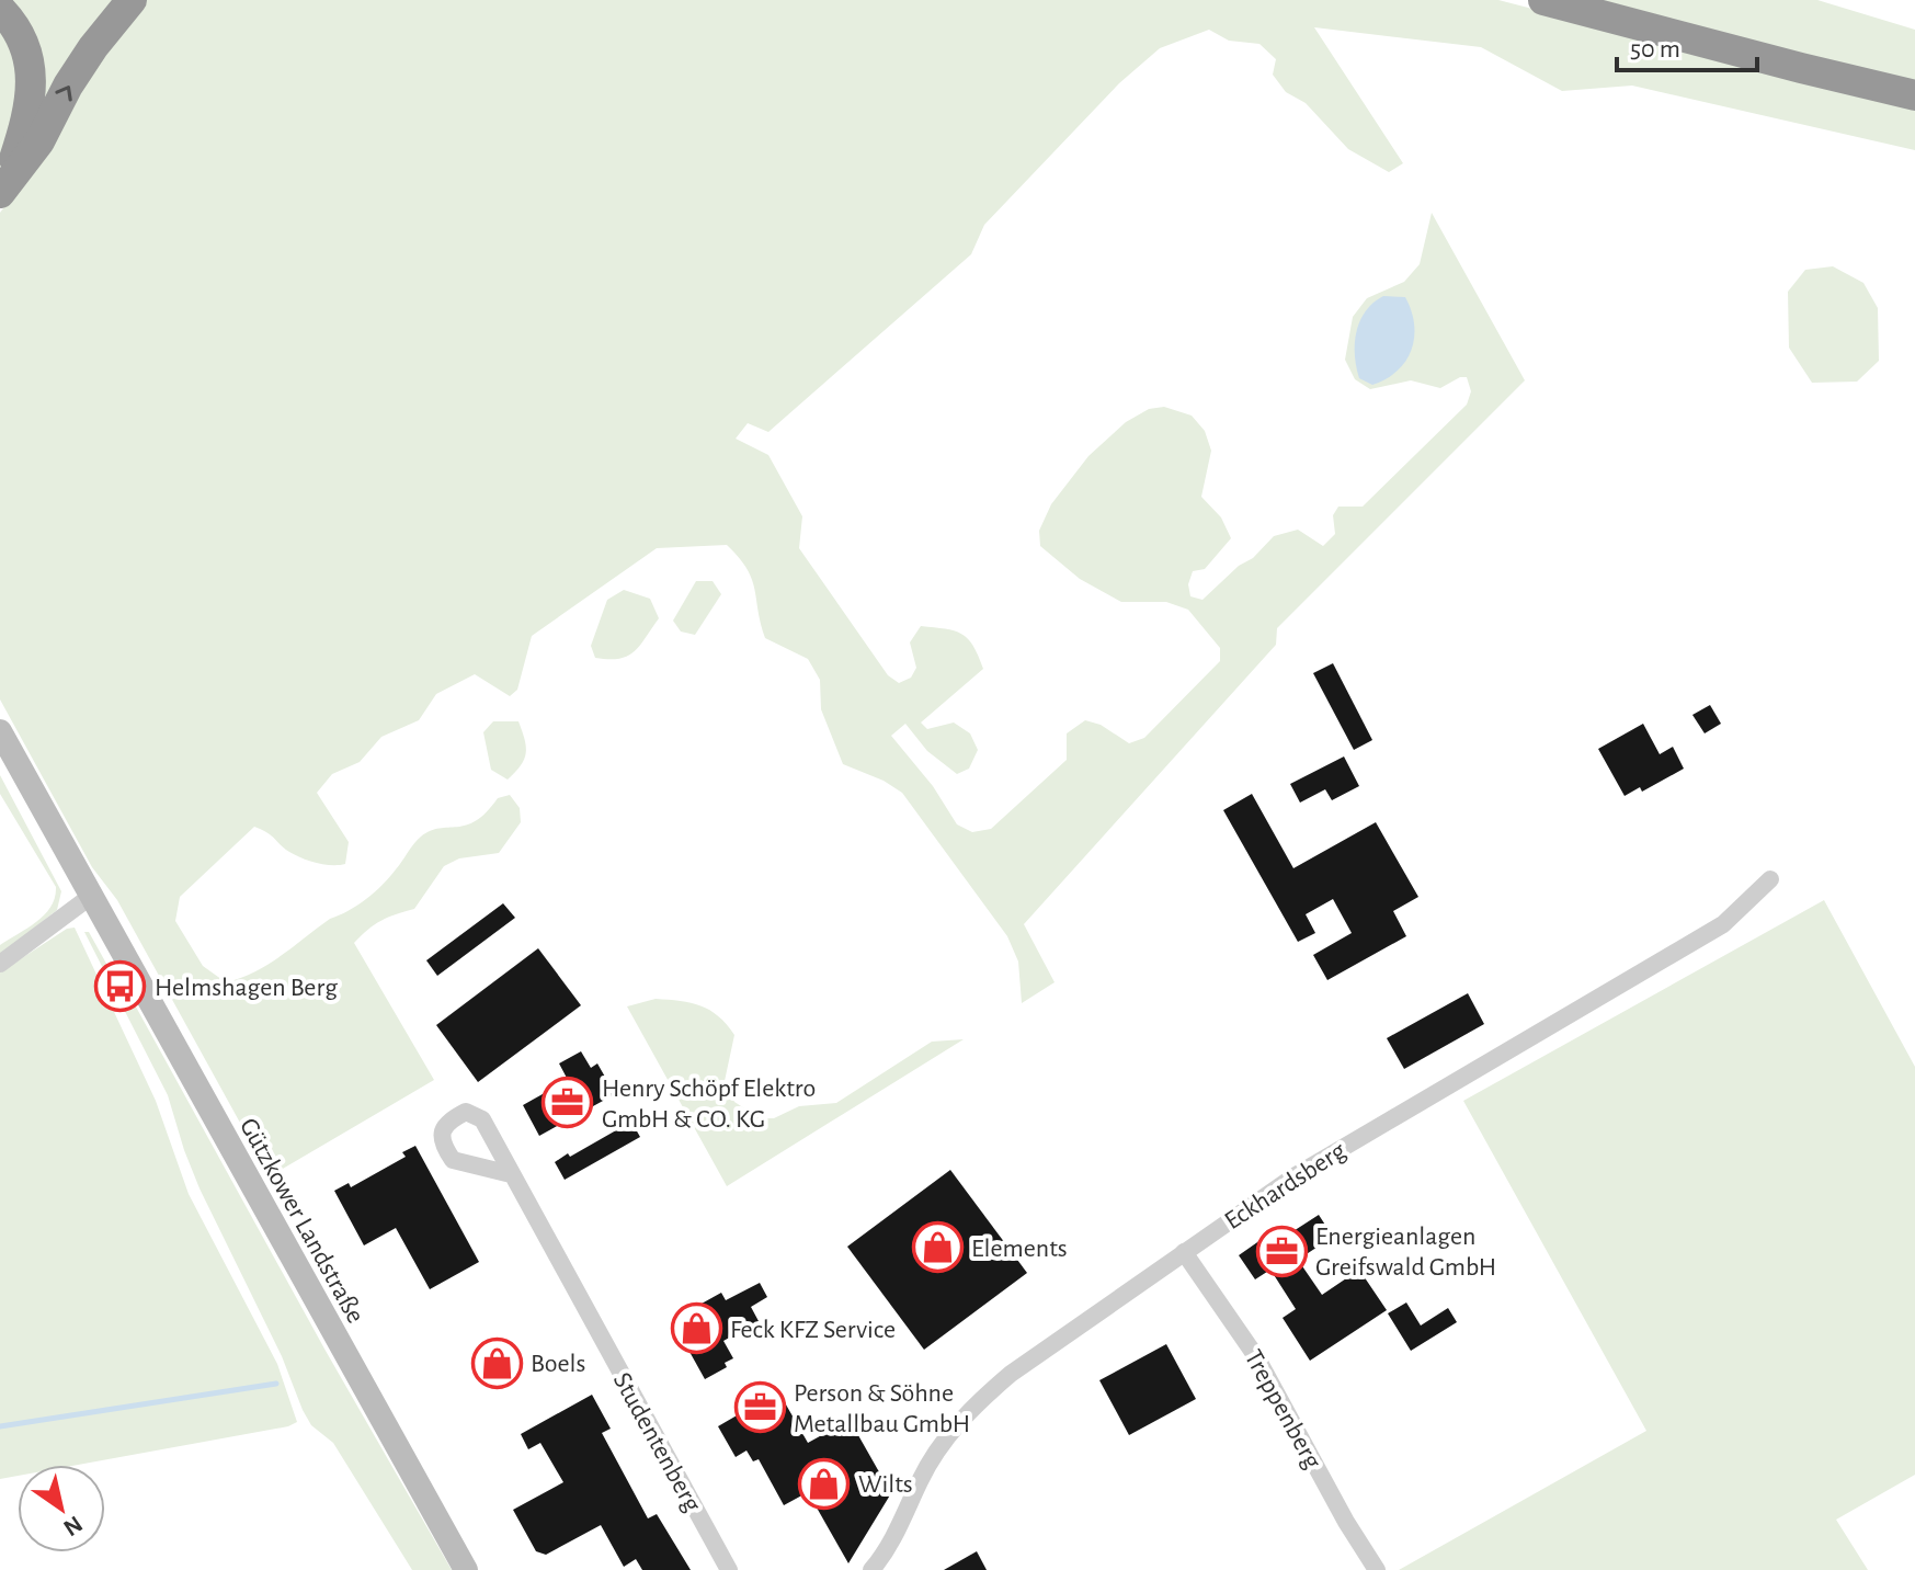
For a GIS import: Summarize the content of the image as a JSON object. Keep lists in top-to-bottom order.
{
  "streets": {
    "main road": ["Gützkower Landstraße"],
    "street": ["Eckhardsberg", "Treppenberg", "Studentenberg"]
  },
  "crossings": [
    ["Eckhardsberg", "Treppenberg"]
  ],
  "places": {
    "bus stop": ["Helmshagen Berg"],
    "office": ["Henry Schöpf Elektro GmbH & CO. KG", "Energieanlagen Greifswald GmbH", "Person & Söhne Metallbau GmbH"],
    "shop": [
      "Elements",
      "Feck KFZ Service",
      "Boels",
      "Wilts"
    ]
  },
  "scale_bar": "50 m",
  "north": "bottom right"
}
